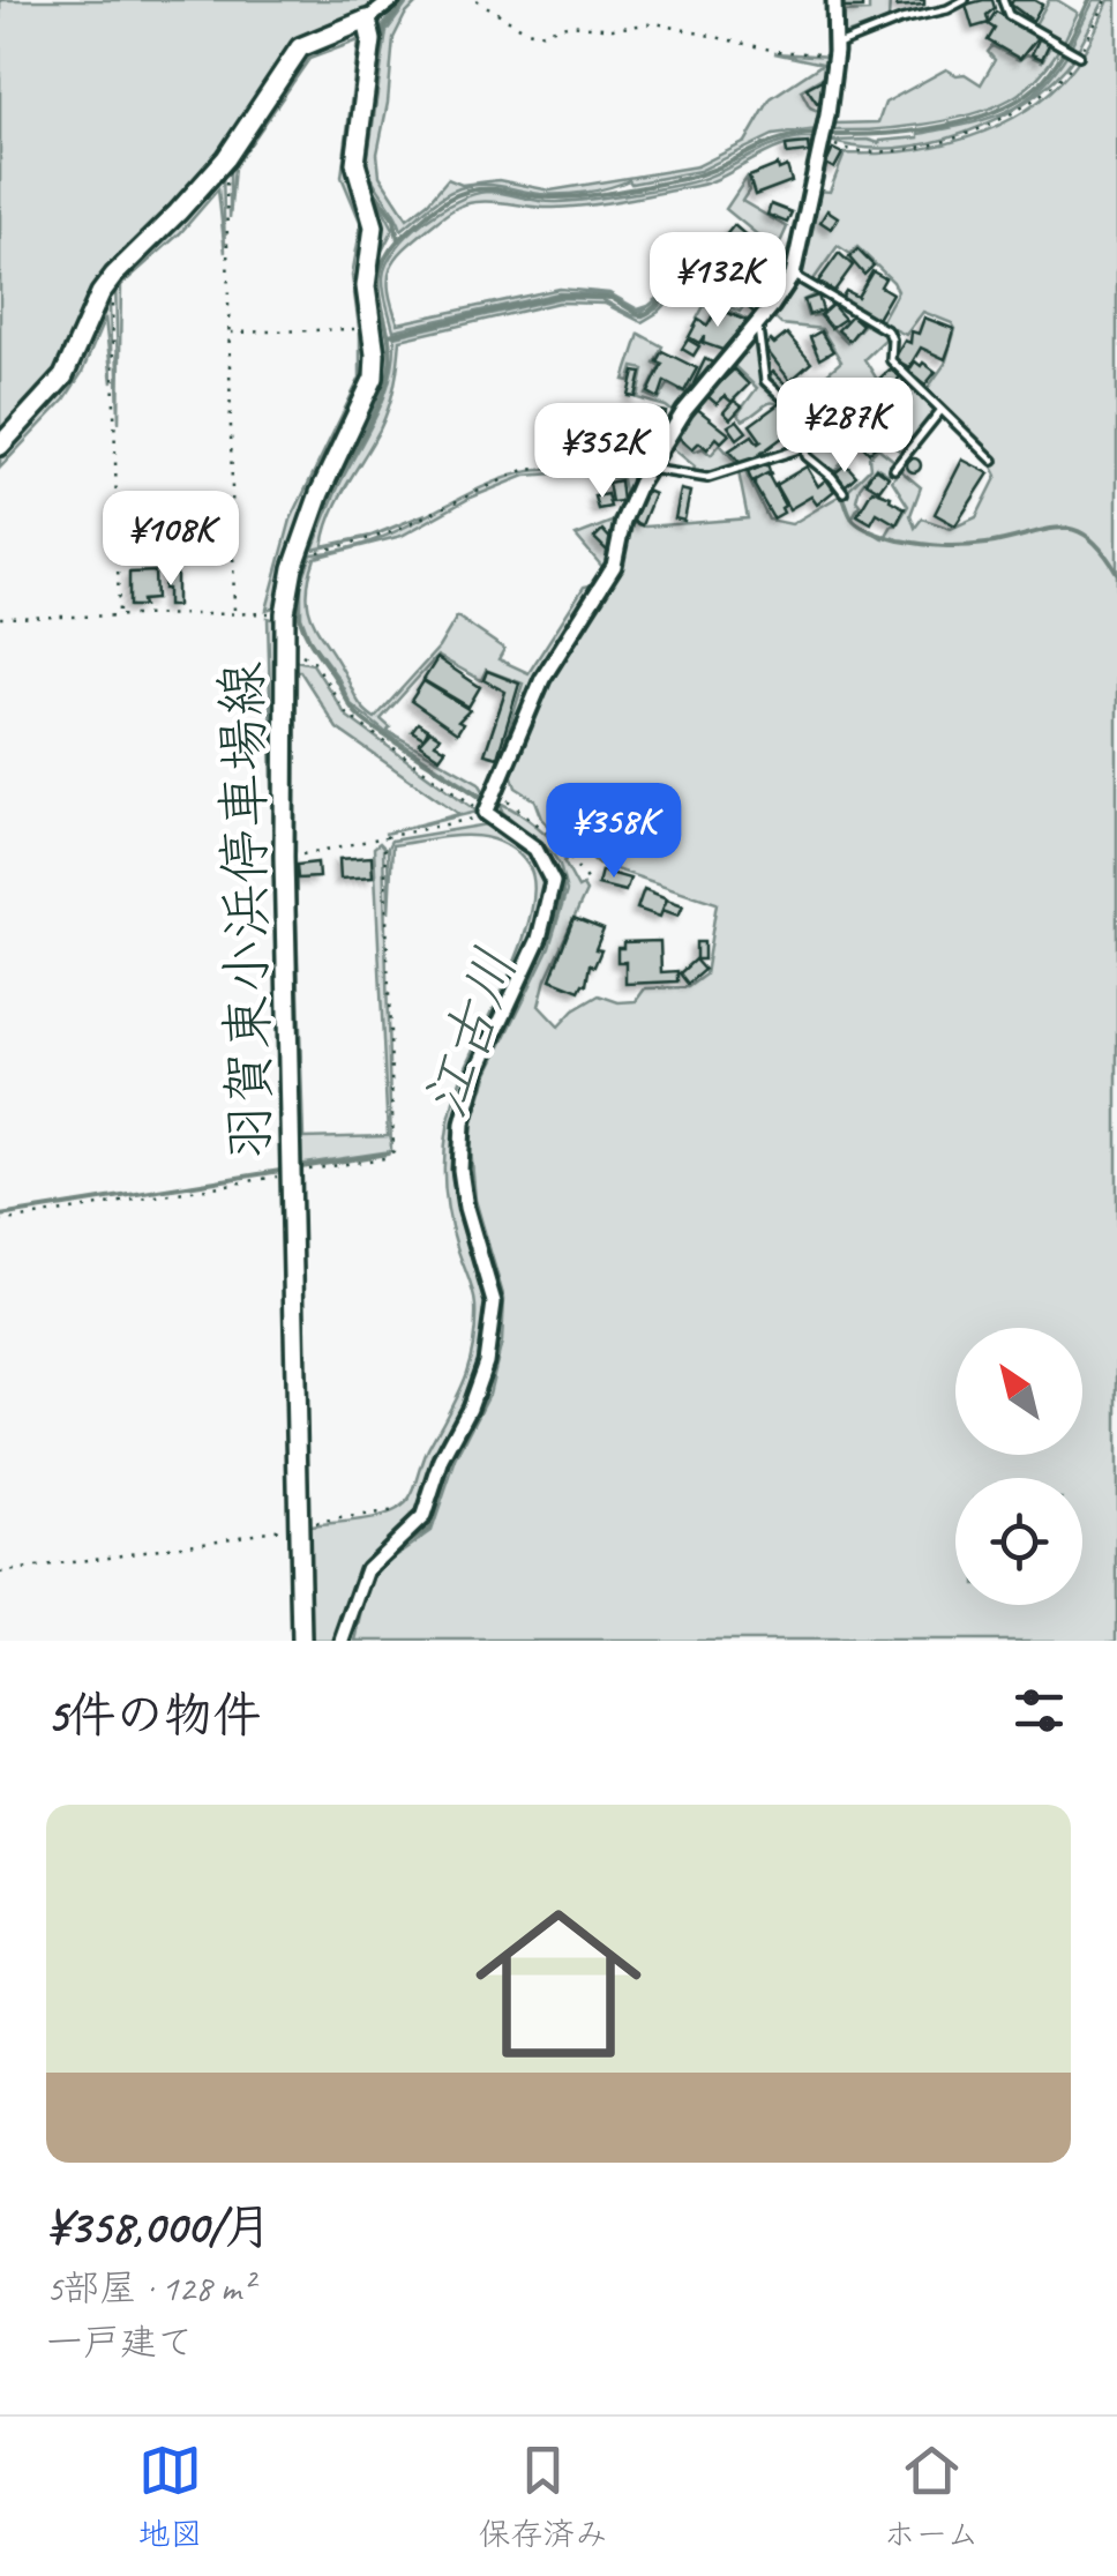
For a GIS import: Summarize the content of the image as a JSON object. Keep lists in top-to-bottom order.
{
  "streets": {
    "main road": ["羽賀東小浜停車場線"]
  },
  "water": ["江古川"],
  "north": "top left",
  "page": {
    "price": [
      "¥132K",
      "¥287K",
      "¥352K",
      "¥108K",
      "¥358K"
    ],
    "heading": "5件の物件",
    "list": [
      {
        "name": "¥358,000/月",
        "note": "5部屋 · 128 m² · 一戸建て"
      }
    ],
    "tabs": ["地図", "保存済み", "ホーム"]
  }
}
